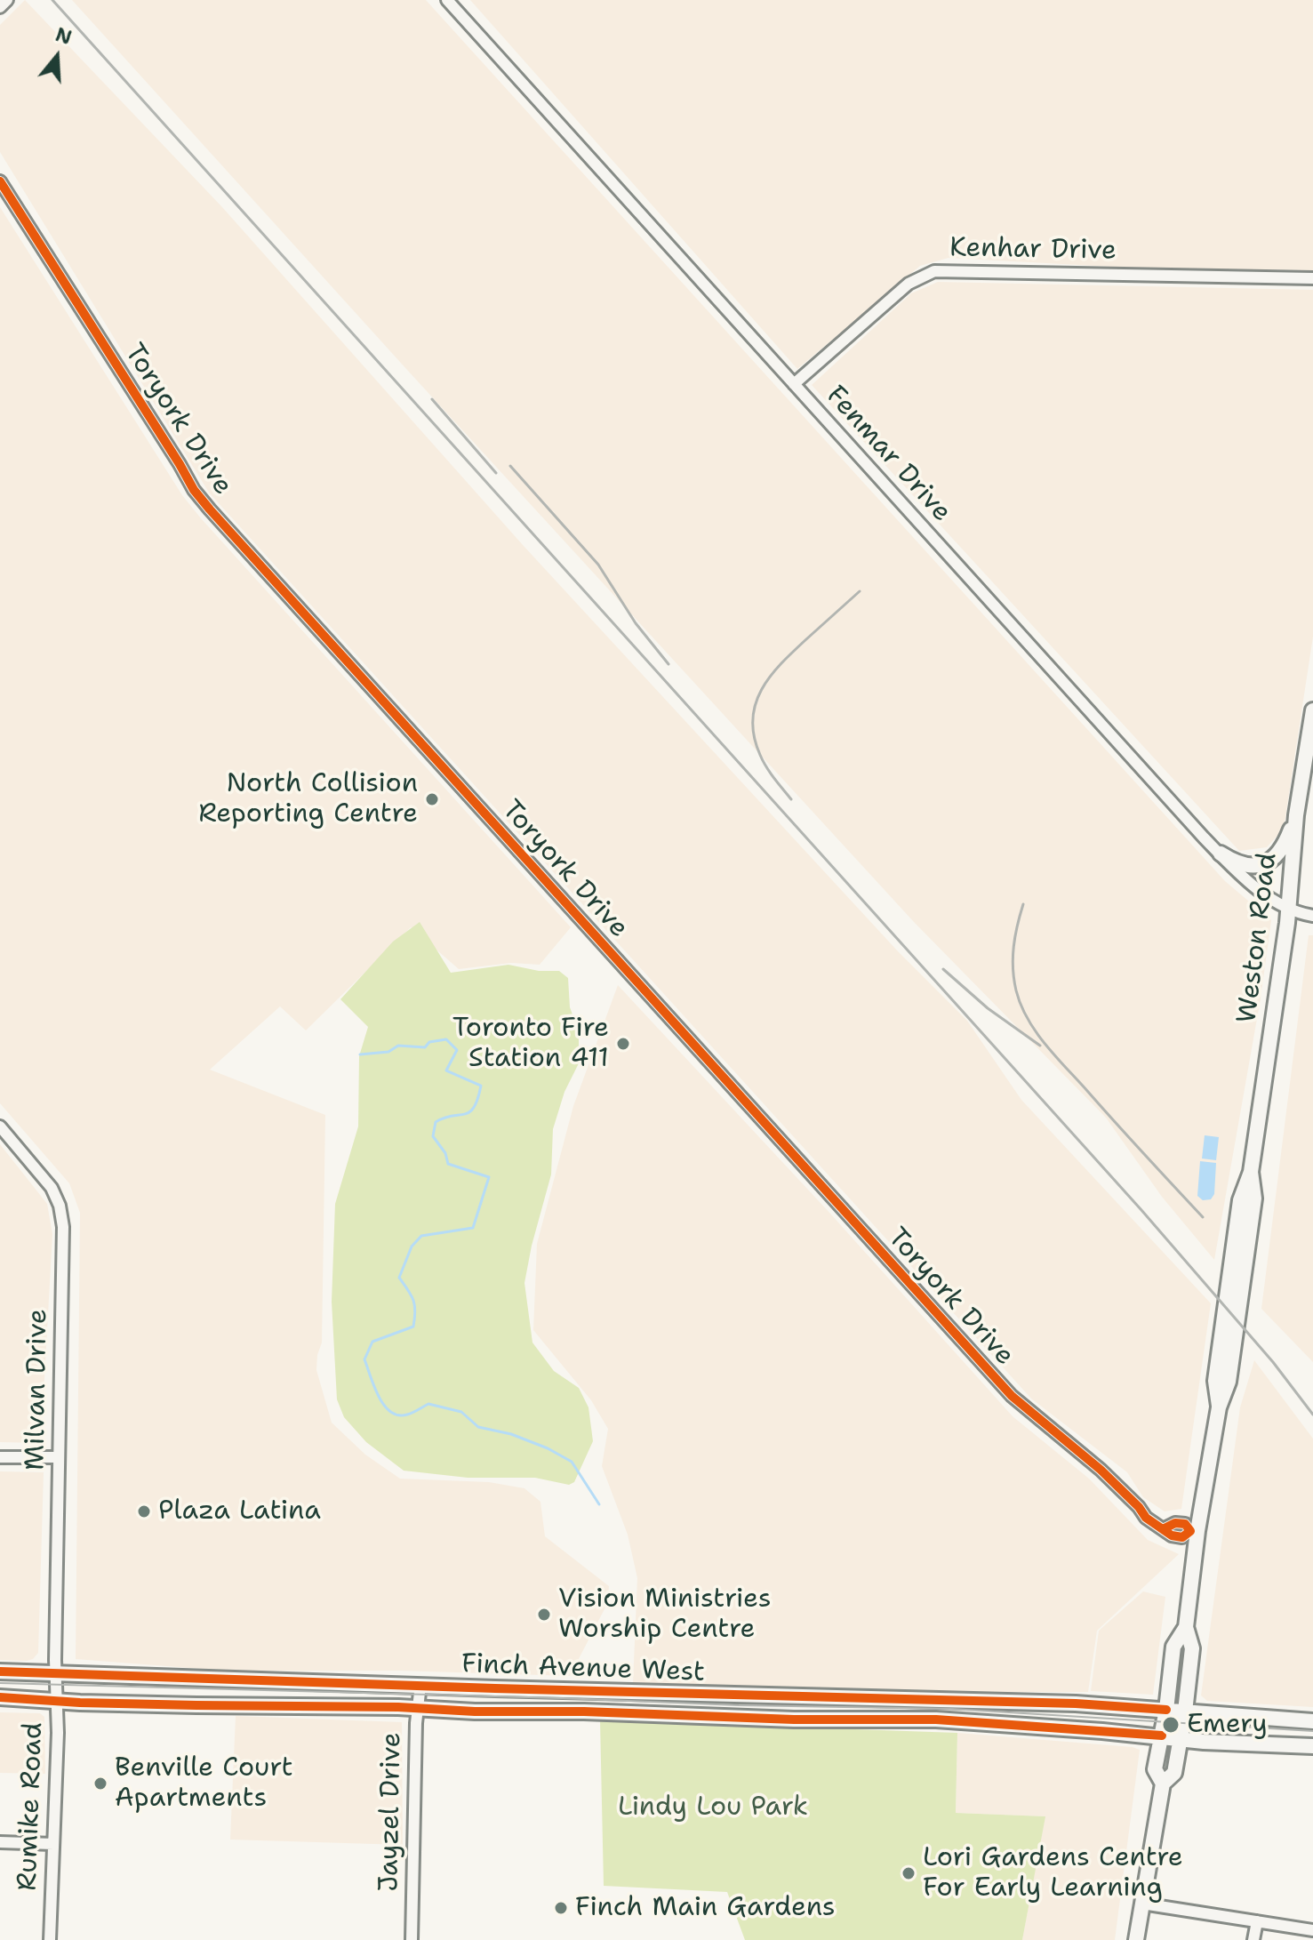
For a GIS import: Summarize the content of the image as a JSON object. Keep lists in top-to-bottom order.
{
  "streets": {
    "main road": ["Weston Road", "Finch Avenue West"],
    "street": [
      "Kenhar Drive",
      "Toryork Drive",
      "Fenmar Drive",
      "Milvan Drive",
      "Rumike Road",
      "Jayzel Drive"
    ]
  },
  "crossings": [
    ["Kenhar Drive", "Fenmar Drive"],
    ["Toryork Drive", "Weston Road"],
    ["Fenmar Drive", "Weston Road"],
    ["Weston Road", "Finch Avenue West"],
    ["Milvan Drive", "Finch Avenue West"],
    ["Milvan Drive", "Rumike Road"],
    ["Finch Avenue West", "Rumike Road"],
    ["Finch Avenue West", "Jayzel Drive"]
  ],
  "parks": ["Lindy Lou Park"],
  "places": [
    "North Collision Reporting Centre",
    "Toronto Fire Station 411",
    "Plaza Latina",
    "Vision Ministries Worship Centre",
    "Emery",
    "Benville Court Apartments",
    "Lori Gardens Centre For Early Learning",
    "Finch Main Gardens"
  ],
  "north": "top"
}
